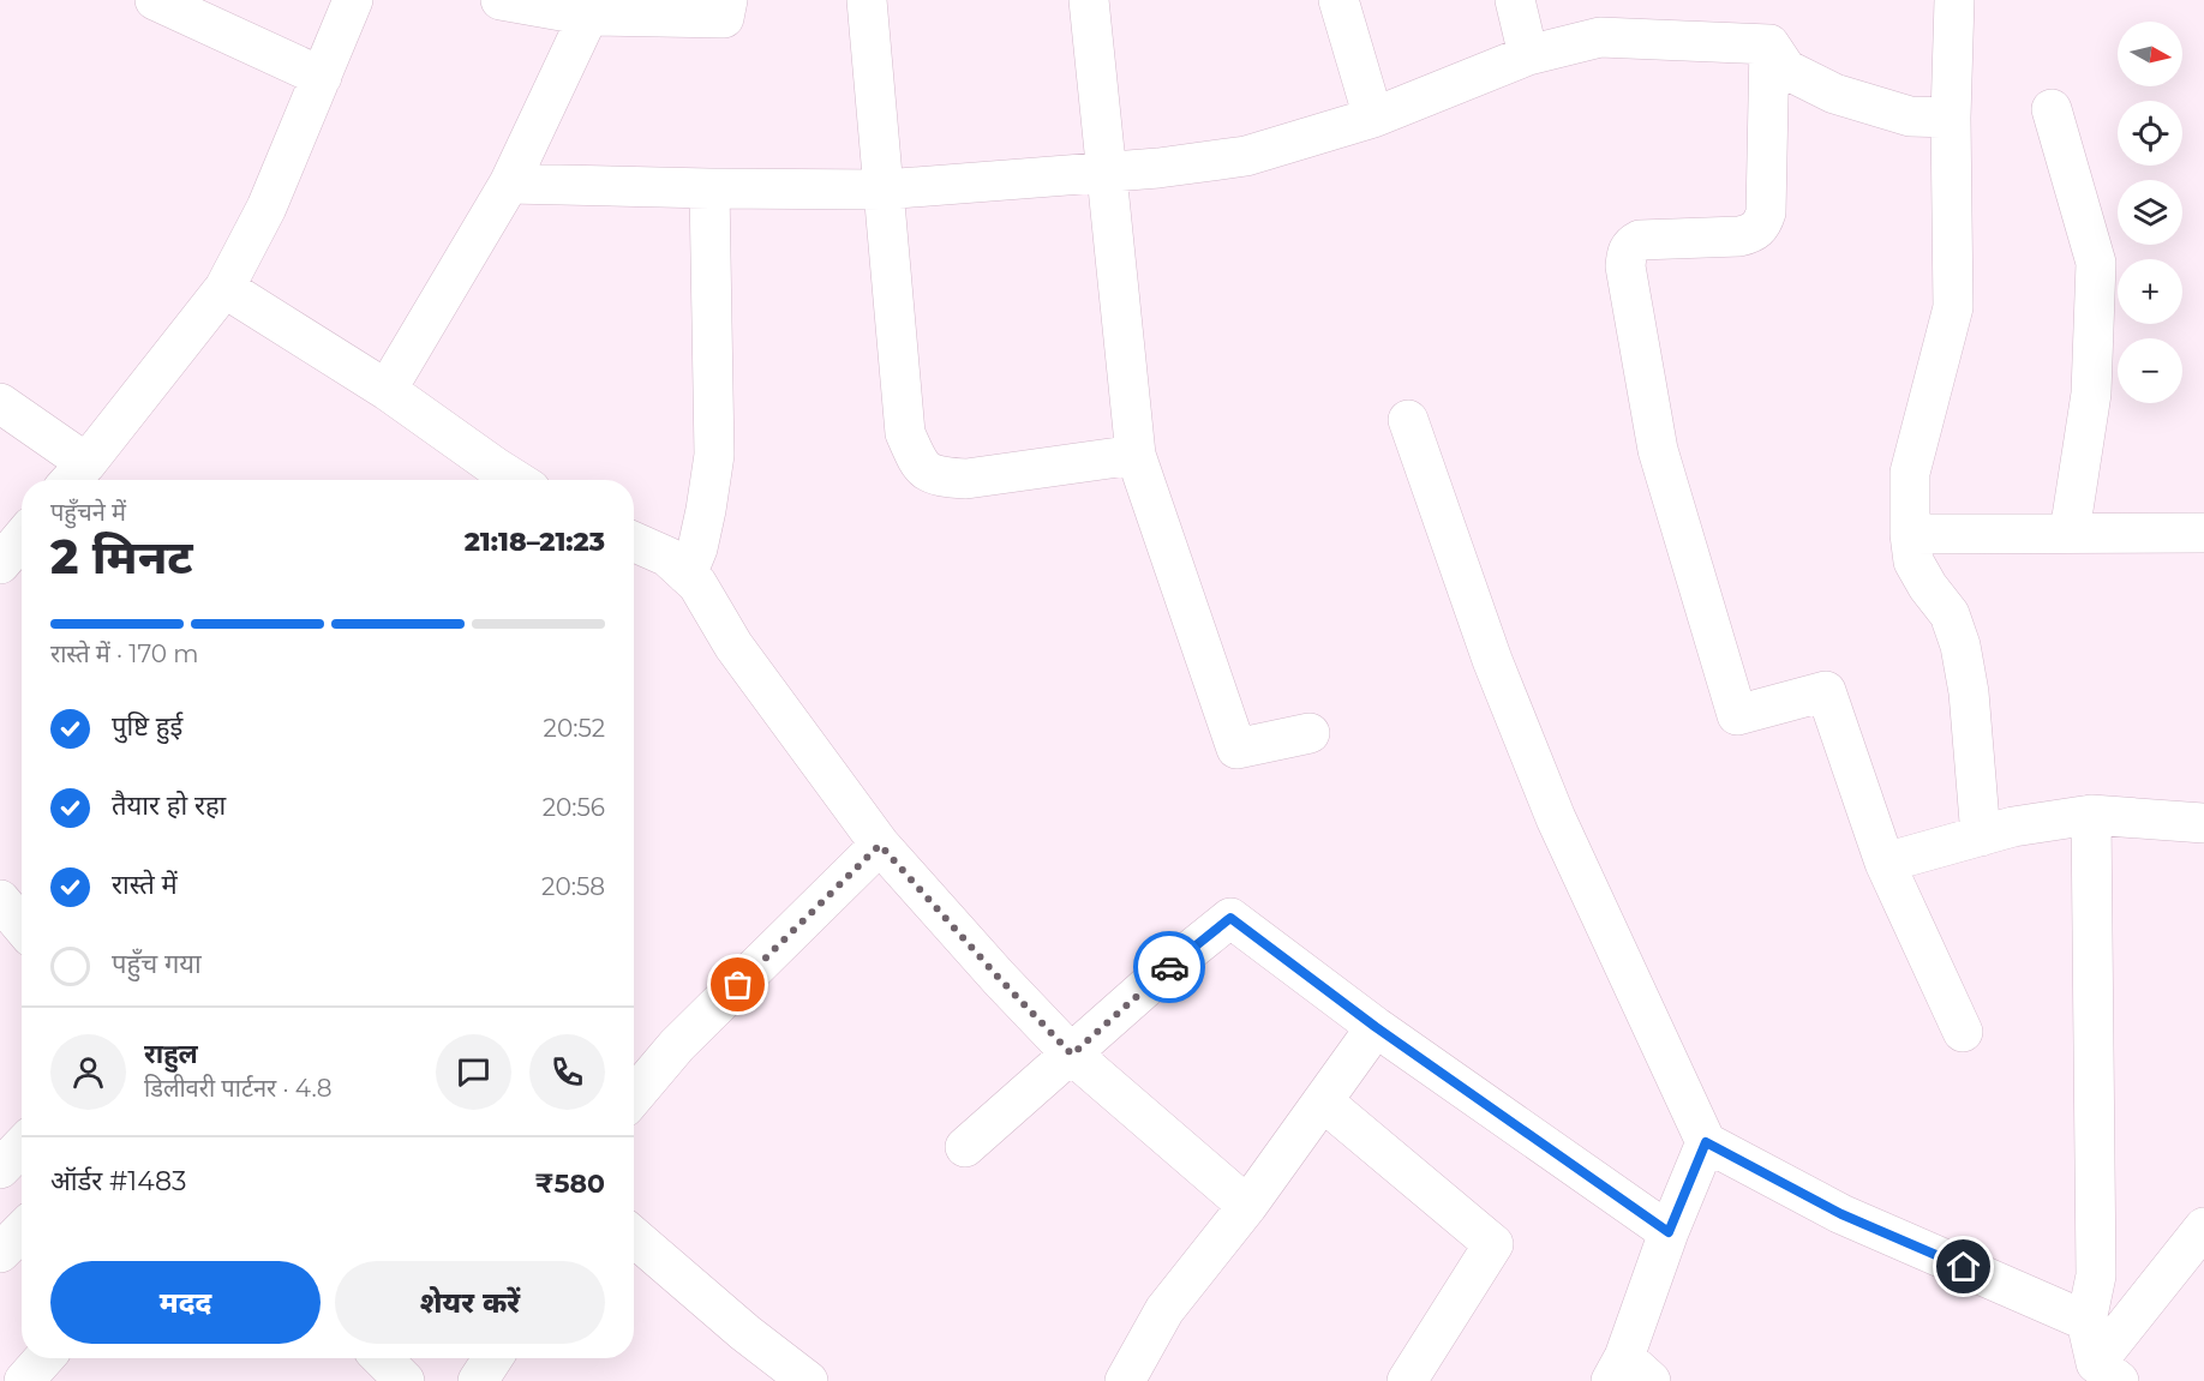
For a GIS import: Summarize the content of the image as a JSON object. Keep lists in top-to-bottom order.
{
  "north": "right",
  "page": {
    "map_buttons": ["+", "−"],
    "heading": ["2 मिनट", "पहुँचने में", "21:18–21:23"],
    "panel": [
      "राहुल",
      "डिलीवरी पार्टनर · 4.8",
      "ऑर्डर #1483",
      "₹580"
    ],
    "bar": "रास्ते में · 170 m",
    "list": [
      ["पुष्टि हुई", "20:52"],
      ["तैयार हो रहा", "20:56"],
      ["रास्ते में", "20:58"],
      "पहुँच गया"
    ],
    "buttons": ["मदद", "शेयर करें"]
  }
}
